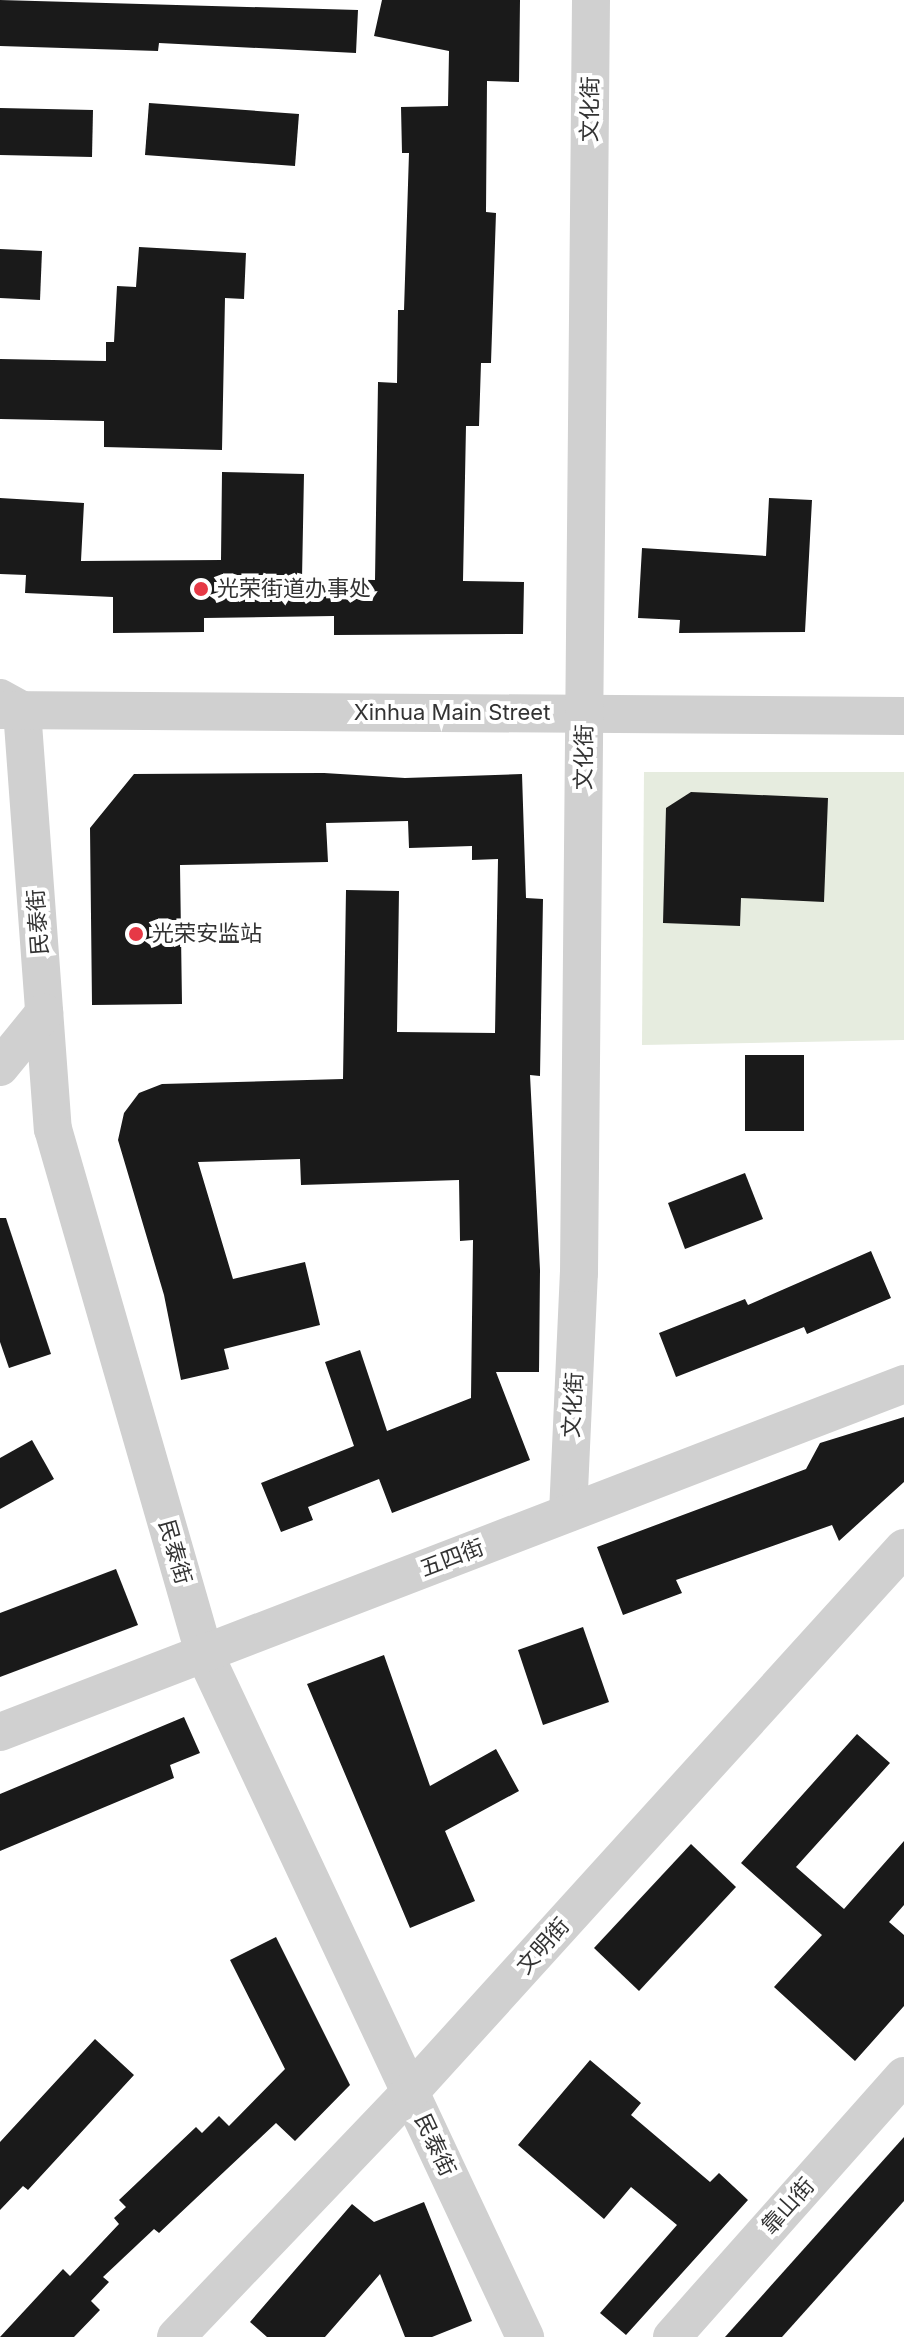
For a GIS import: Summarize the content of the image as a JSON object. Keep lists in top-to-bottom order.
{
  "streets": {
    "street": [
      "文化街",
      "Xinhua Main Street",
      "民泰街",
      "五四街",
      "文明街",
      "靠山街"
    ]
  },
  "crossings": [
    ["文化街", "Xinhua Main Street"],
    ["文化街", "五四街"],
    ["Xinhua Main Street", "民泰街"],
    ["民泰街", "五四街"],
    ["民泰街", "文明街"]
  ],
  "places": ["光荣街道办事处", "光荣安监站"]
}
